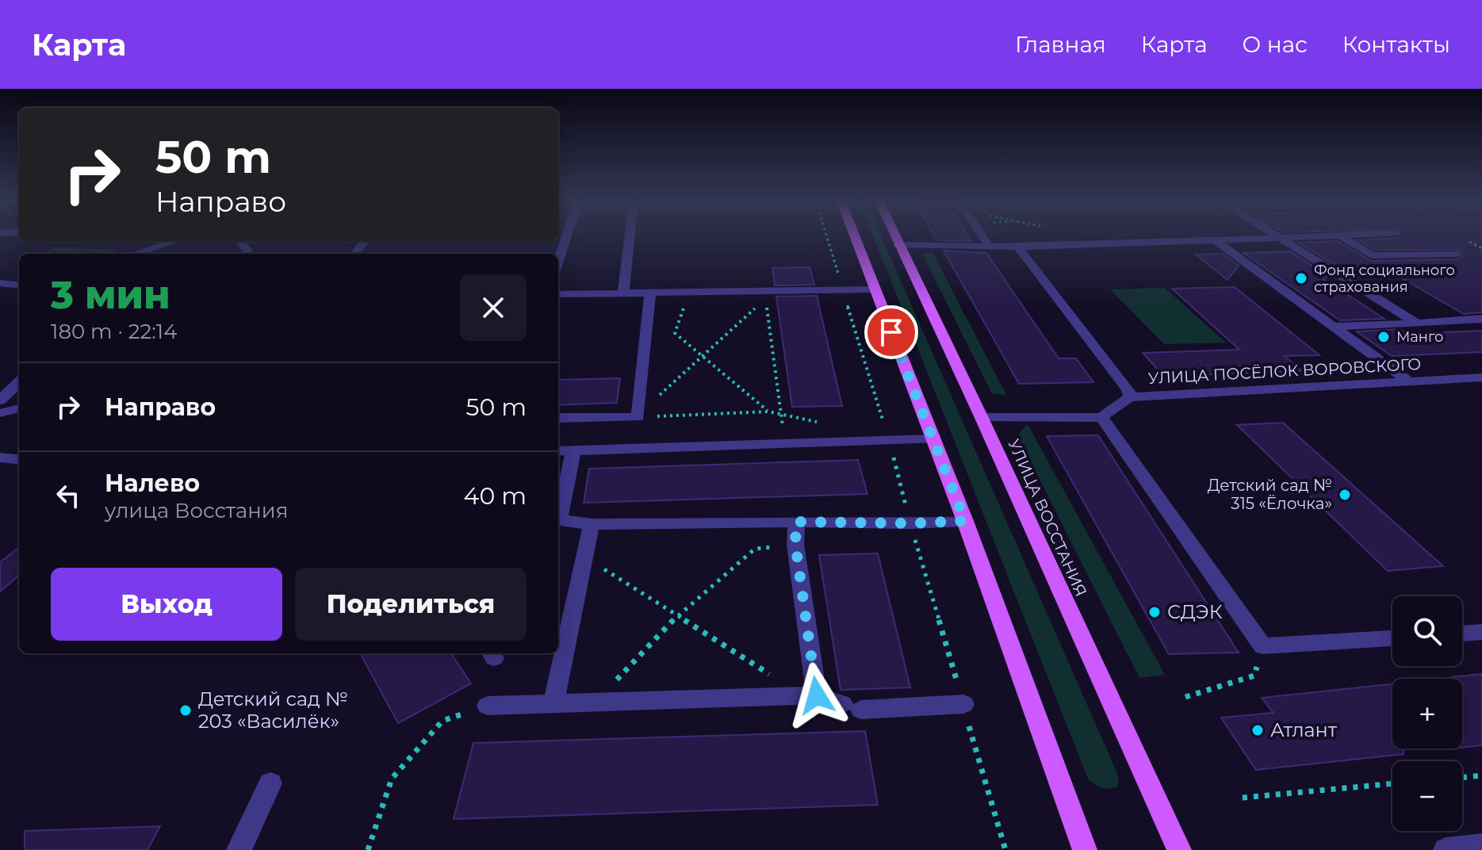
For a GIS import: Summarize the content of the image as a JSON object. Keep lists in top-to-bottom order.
{
  "streets": {
    "main road": ["УЛИЦА ВОССТАНИЯ"],
    "street": ["УЛИЦА ПОСЁЛОК ВОРОВСКОГО"]
  },
  "places": [
    "Фонд социального страхования",
    "Манго",
    "Детский сад № 315 «Ёлочка»",
    "СДЭК",
    "Детский сад № 203 «Василёк»",
    "Атлант"
  ],
  "page": {
    "header": "Карта",
    "nav": [
      "Главная",
      "Карта",
      "О нас",
      "Контакты"
    ],
    "turn": ["50 m", "Направо"],
    "heading": ["3 мин", "180 m · 22:14"],
    "list": [
      {
        "name": "Направо",
        "value": "50 m"
      },
      {
        "name": "Налево",
        "note": "улица Восстания",
        "value": "40 m"
      }
    ],
    "buttons": ["Выход", "Поделиться"],
    "map_buttons": ["+", "−"]
  }
}
